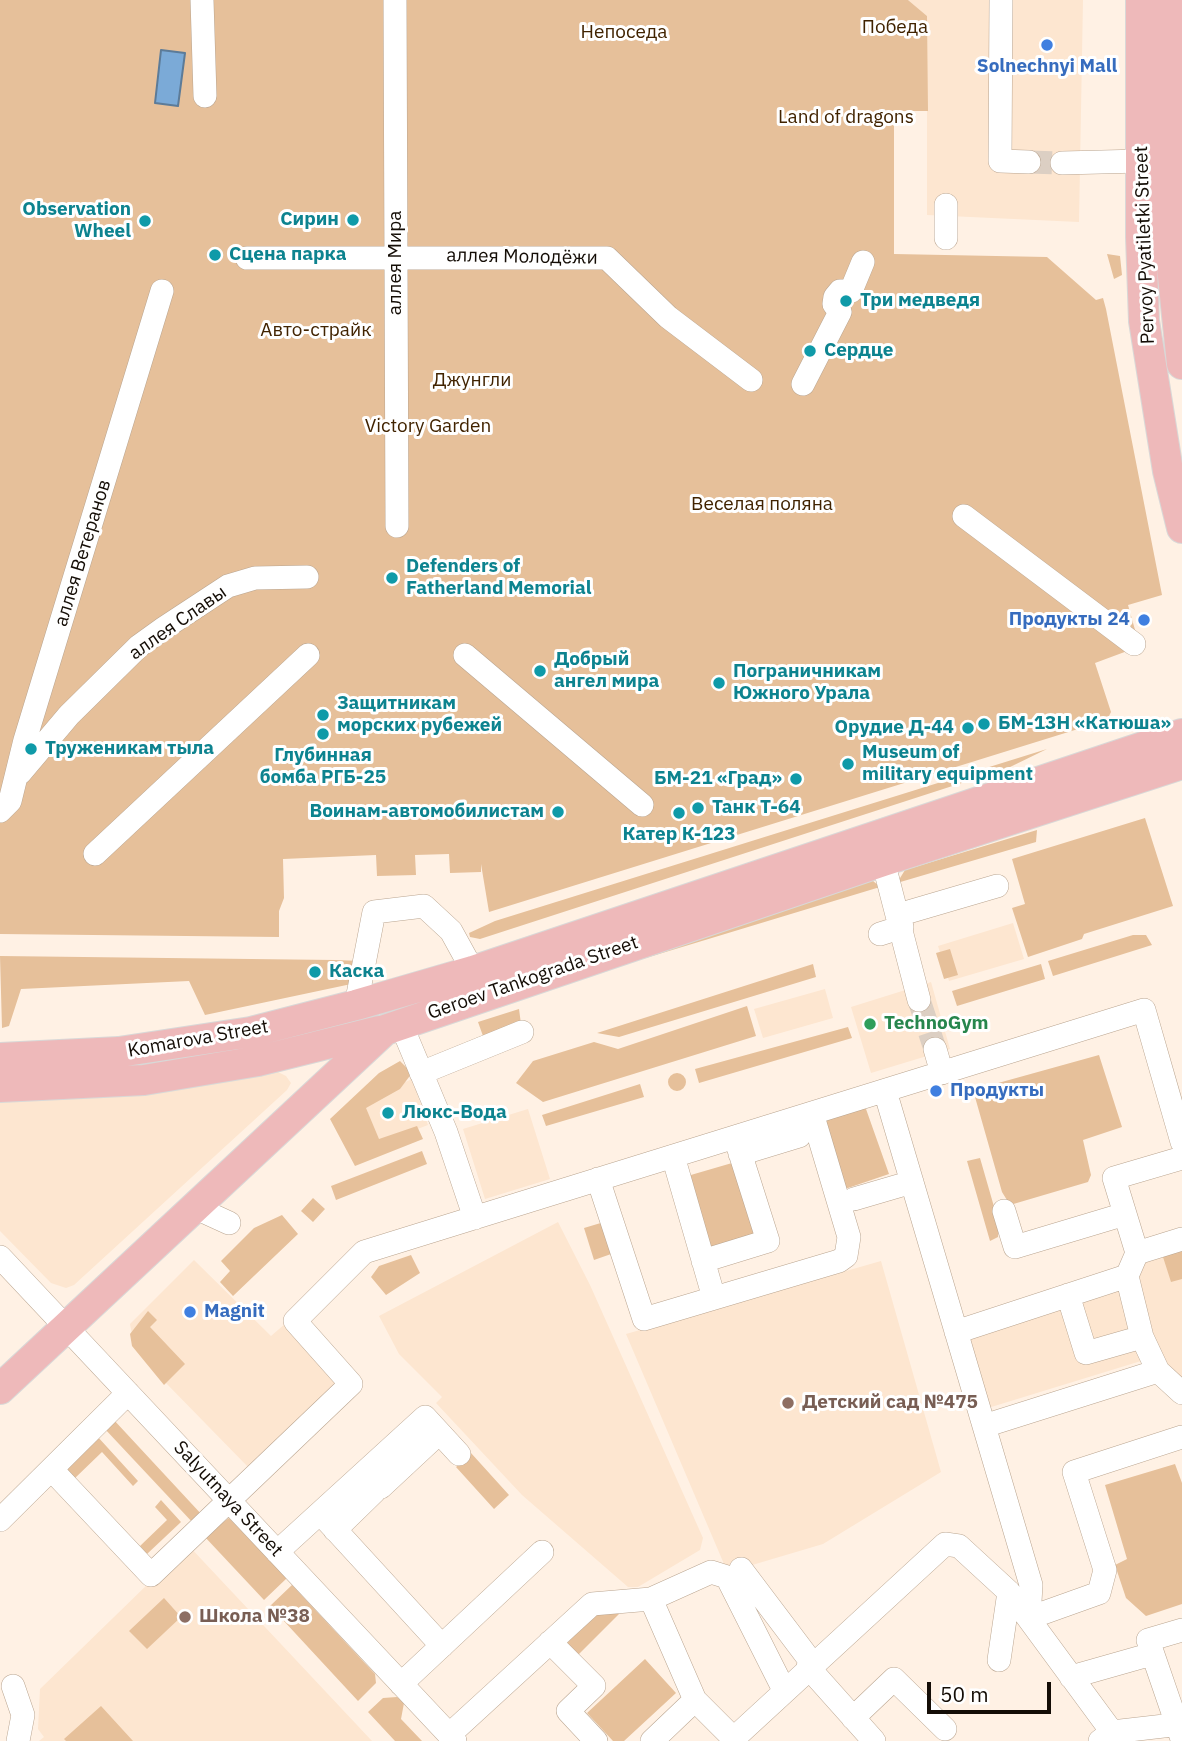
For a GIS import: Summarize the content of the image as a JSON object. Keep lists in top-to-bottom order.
{
  "streets": {
    "main road": ["Pervoy Pyatiletki Street", "Geroev Tankograda Street", "Komarova Street"],
    "street": [
      "аллея Молодёжи",
      "аллея Мира",
      "аллея Ветеранов",
      "аллея Славы",
      "Salyutnaya Street"
    ]
  },
  "crossings": [
    ["аллея Молодёжи", "аллея Мира"],
    ["аллея Ветеранов", "аллея Славы"],
    ["Geroev Tankograda Street", "Komarova Street"],
    ["Geroev Tankograda Street", "Salyutnaya Street"]
  ],
  "parks": [
    "Победа",
    "Непоседа",
    "Land of dragons",
    "Авто-страйк",
    "Джунгли",
    "Victory Garden",
    "Веселая поляна"
  ],
  "places": [
    "Solnechnyi Mall",
    "Сирин",
    "Observation Wheel",
    "Сцена парка",
    "Три медведя",
    "Сердце",
    "Defenders of Fatherland Memorial",
    "Продукты 24",
    "Добрый ангел мира",
    "Пограничникам Южного Урала",
    "Защитникам морских рубежей",
    "БМ-13Н «Катюша»",
    "Орудие Д-44",
    "Глубинная бомба РГБ-25",
    "Труженикам тыла",
    "Museum of military equipment",
    "БМ-21 «Град»",
    "Танк Т-64",
    "Воинам-автомобилистам",
    "Катер К-123",
    "Каска",
    "TechnoGym",
    "Продукты",
    "Люкс-Вода",
    "Magnit",
    "Детский сад №475",
    "Школа №38"
  ],
  "scale_bar": "50 m"
}
